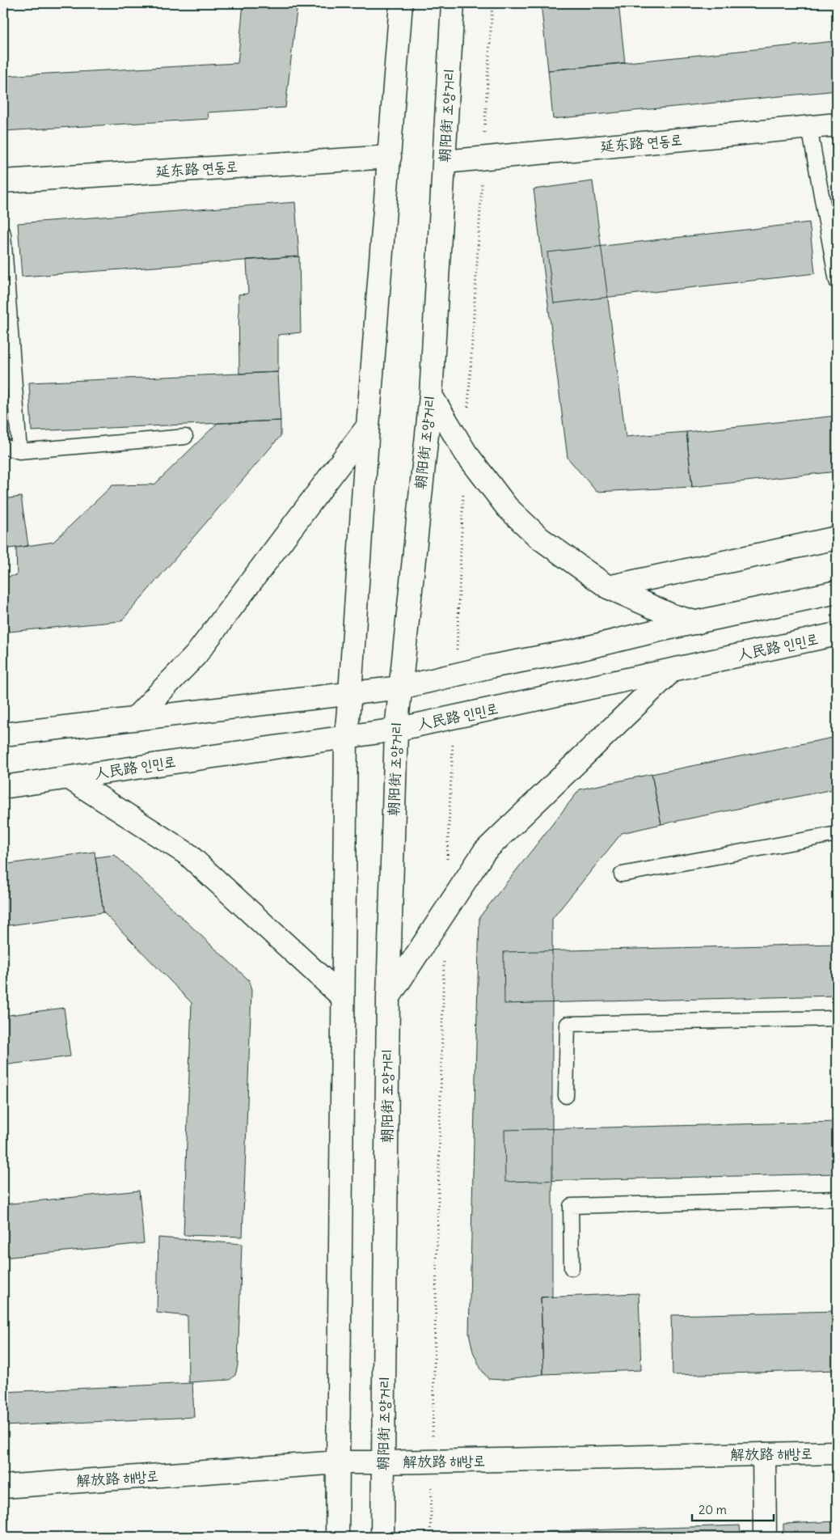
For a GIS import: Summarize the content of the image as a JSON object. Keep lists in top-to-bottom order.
{
  "streets": {
    "main road": [
      "朝阳街 조양거리",
      "延东路 연동로",
      "人民路 인민로",
      "解放路 해방로"
    ]
  },
  "crossings": [
    ["朝阳街 조양거리", "延东路 연동로"],
    ["朝阳街 조양거리", "人民路 인민로"],
    ["朝阳街 조양거리", "解放路 해방로"]
  ],
  "scale_bar": "20 m"
}
